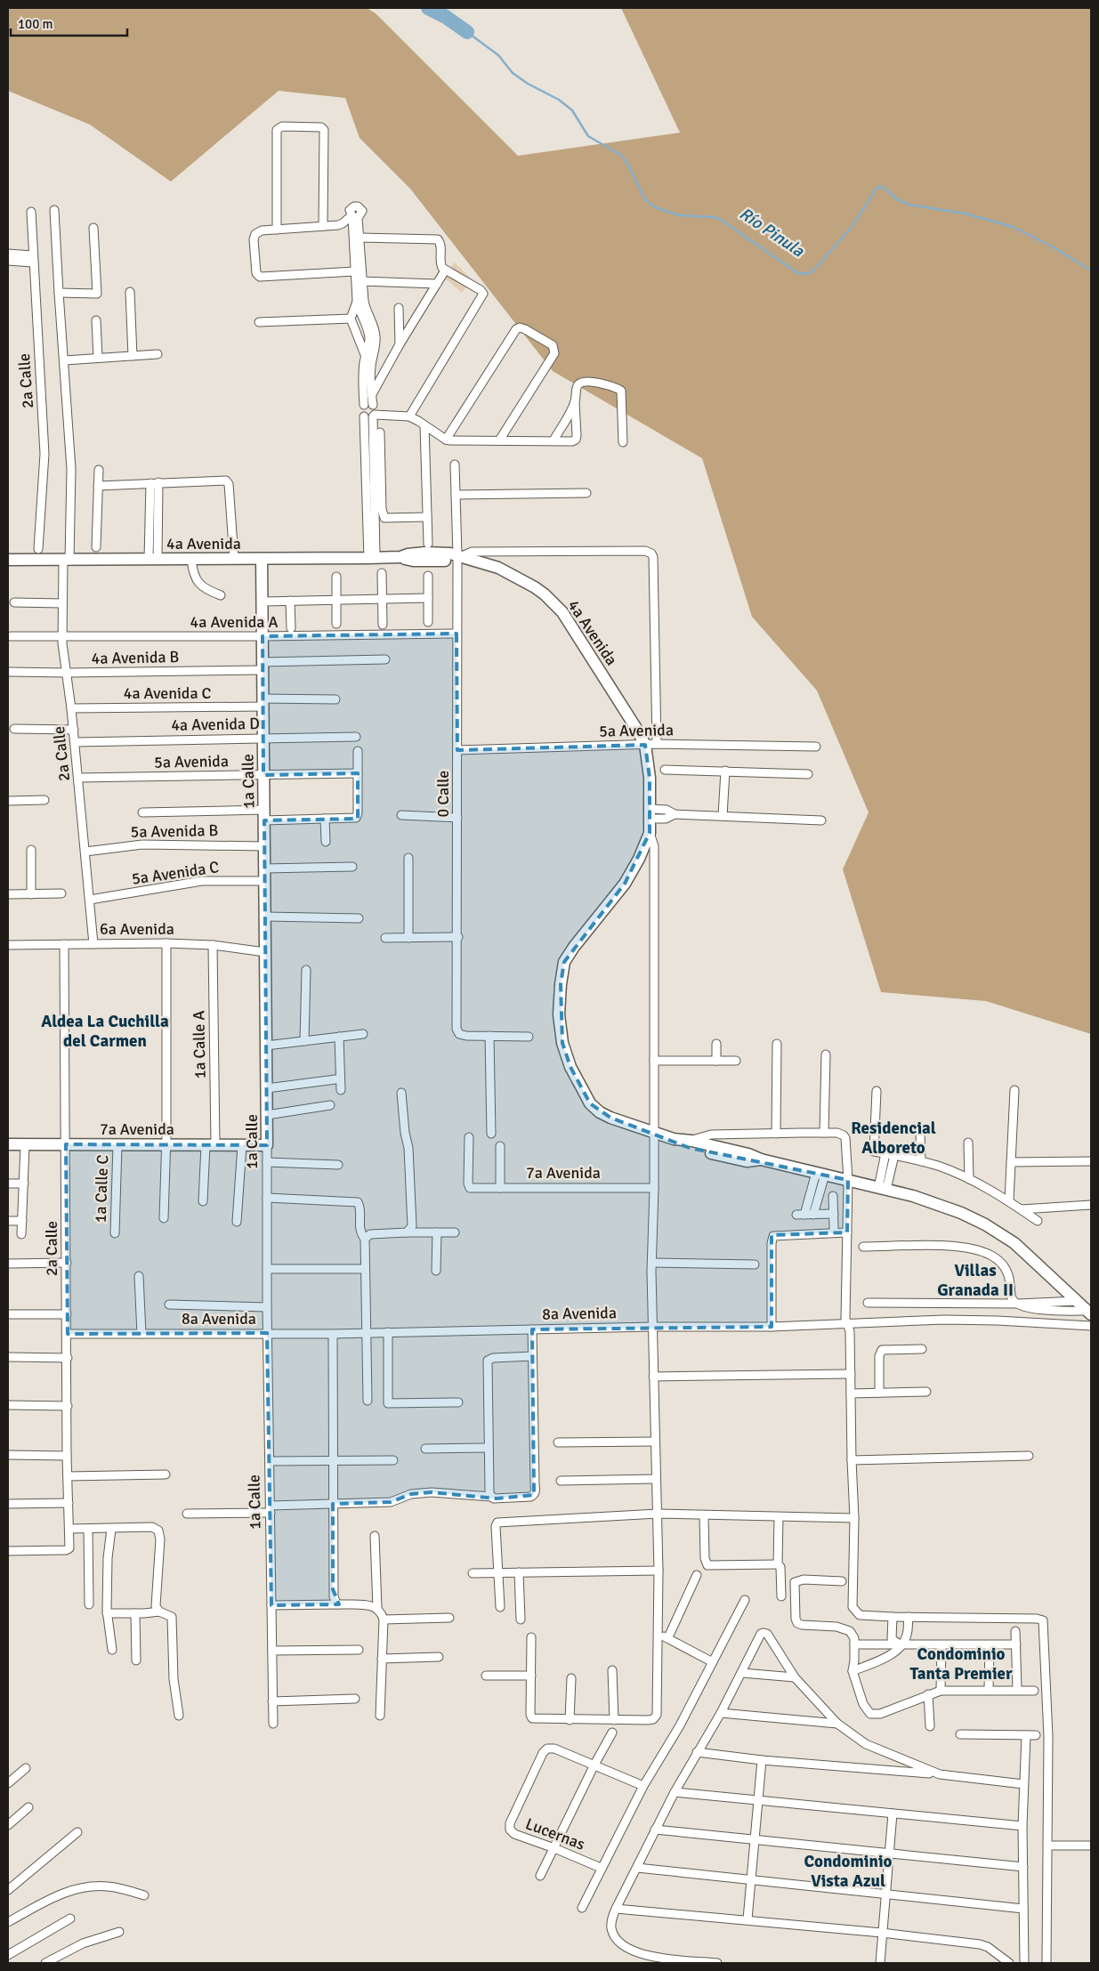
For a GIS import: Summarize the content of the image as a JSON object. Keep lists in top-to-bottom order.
{
  "streets": {
    "main road": ["4a Avenida", "1a Calle", "7a Avenida"],
    "street": [
      "2a Calle",
      "4a Avenida A",
      "4a Avenida B",
      "4a Avenida C",
      "4a Avenida D",
      "5a Avenida",
      "0 Calle",
      "5a Avenida B",
      "5a Avenida C",
      "6a Avenida",
      "1a Calle A",
      "1a Calle C",
      "8a Avenida",
      "Lucernas"
    ]
  },
  "crossings": [
    ["2a Calle", "4a Avenida"],
    ["2a Calle", "4a Avenida A"],
    ["2a Calle", "4a Avenida B"],
    ["2a Calle", "4a Avenida C"],
    ["2a Calle", "4a Avenida D"],
    ["2a Calle", "5a Avenida"],
    ["2a Calle", "5a Avenida B"],
    ["2a Calle", "5a Avenida C"],
    ["2a Calle", "6a Avenida"],
    ["2a Calle", "7a Avenida"],
    ["2a Calle", "8a Avenida"],
    ["4a Avenida", "5a Avenida"],
    ["4a Avenida", "1a Calle"],
    ["4a Avenida", "0 Calle"],
    ["4a Avenida A", "1a Calle"],
    ["4a Avenida A", "0 Calle"],
    ["4a Avenida B", "1a Calle"],
    ["4a Avenida C", "1a Calle"],
    ["4a Avenida D", "1a Calle"],
    ["5a Avenida", "1a Calle"],
    ["5a Avenida", "0 Calle"],
    ["1a Calle", "5a Avenida B"],
    ["1a Calle", "5a Avenida C"],
    ["1a Calle", "6a Avenida"],
    ["1a Calle", "7a Avenida"],
    ["1a Calle", "8a Avenida"],
    ["6a Avenida", "1a Calle A"],
    ["1a Calle A", "7a Avenida"],
    ["7a Avenida", "1a Calle C"]
  ],
  "districts": [
    "Aldea La Cuchilla del Carmen",
    "Residencial Alboreto",
    "Villas Granada II",
    "Condominio Tanta Premier",
    "Condominio Vista Azul"
  ],
  "water": ["Río Pinula"],
  "scale_bar": "100 m"
}
